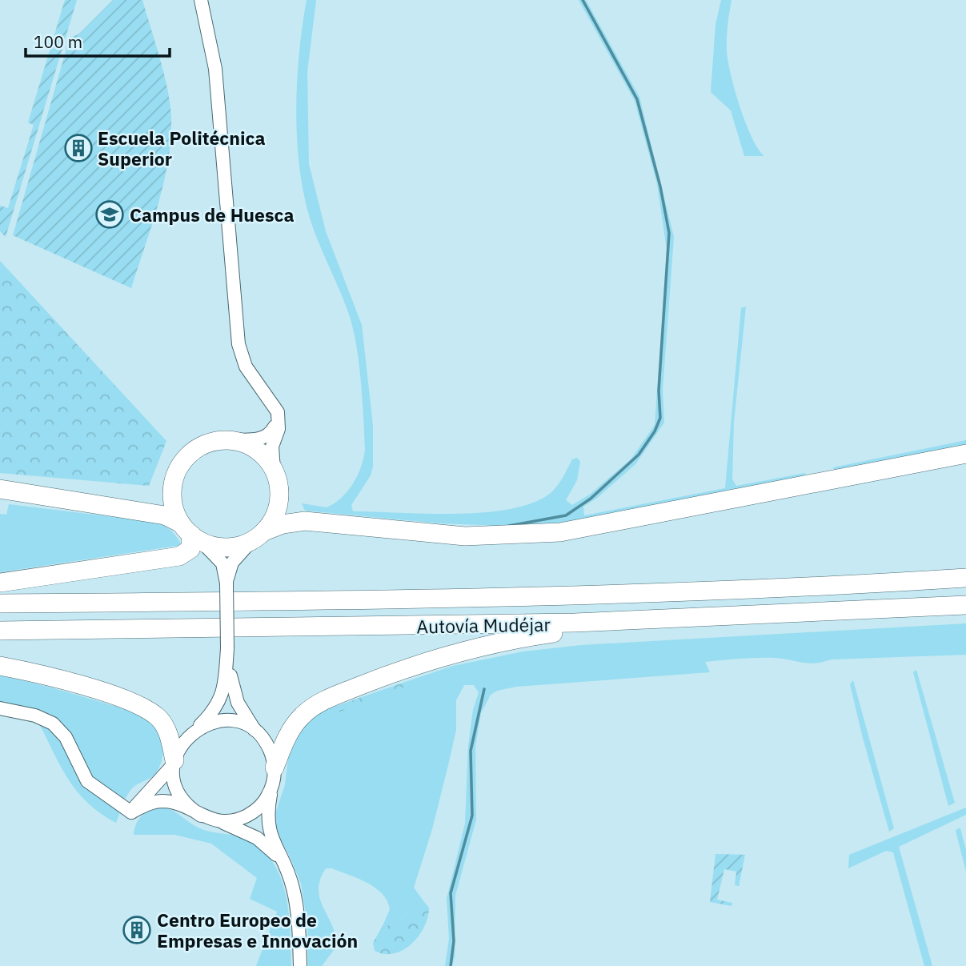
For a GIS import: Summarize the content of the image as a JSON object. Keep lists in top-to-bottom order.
{
  "streets": {
    "highway": ["Autovía Mudéjar"]
  },
  "places": {
    "building": ["Escuela Politécnica Superior", "Centro Europeo de Empresas e Innovación"],
    "school or university": ["Campus de Huesca"]
  },
  "scale_bar": "100 m"
}
